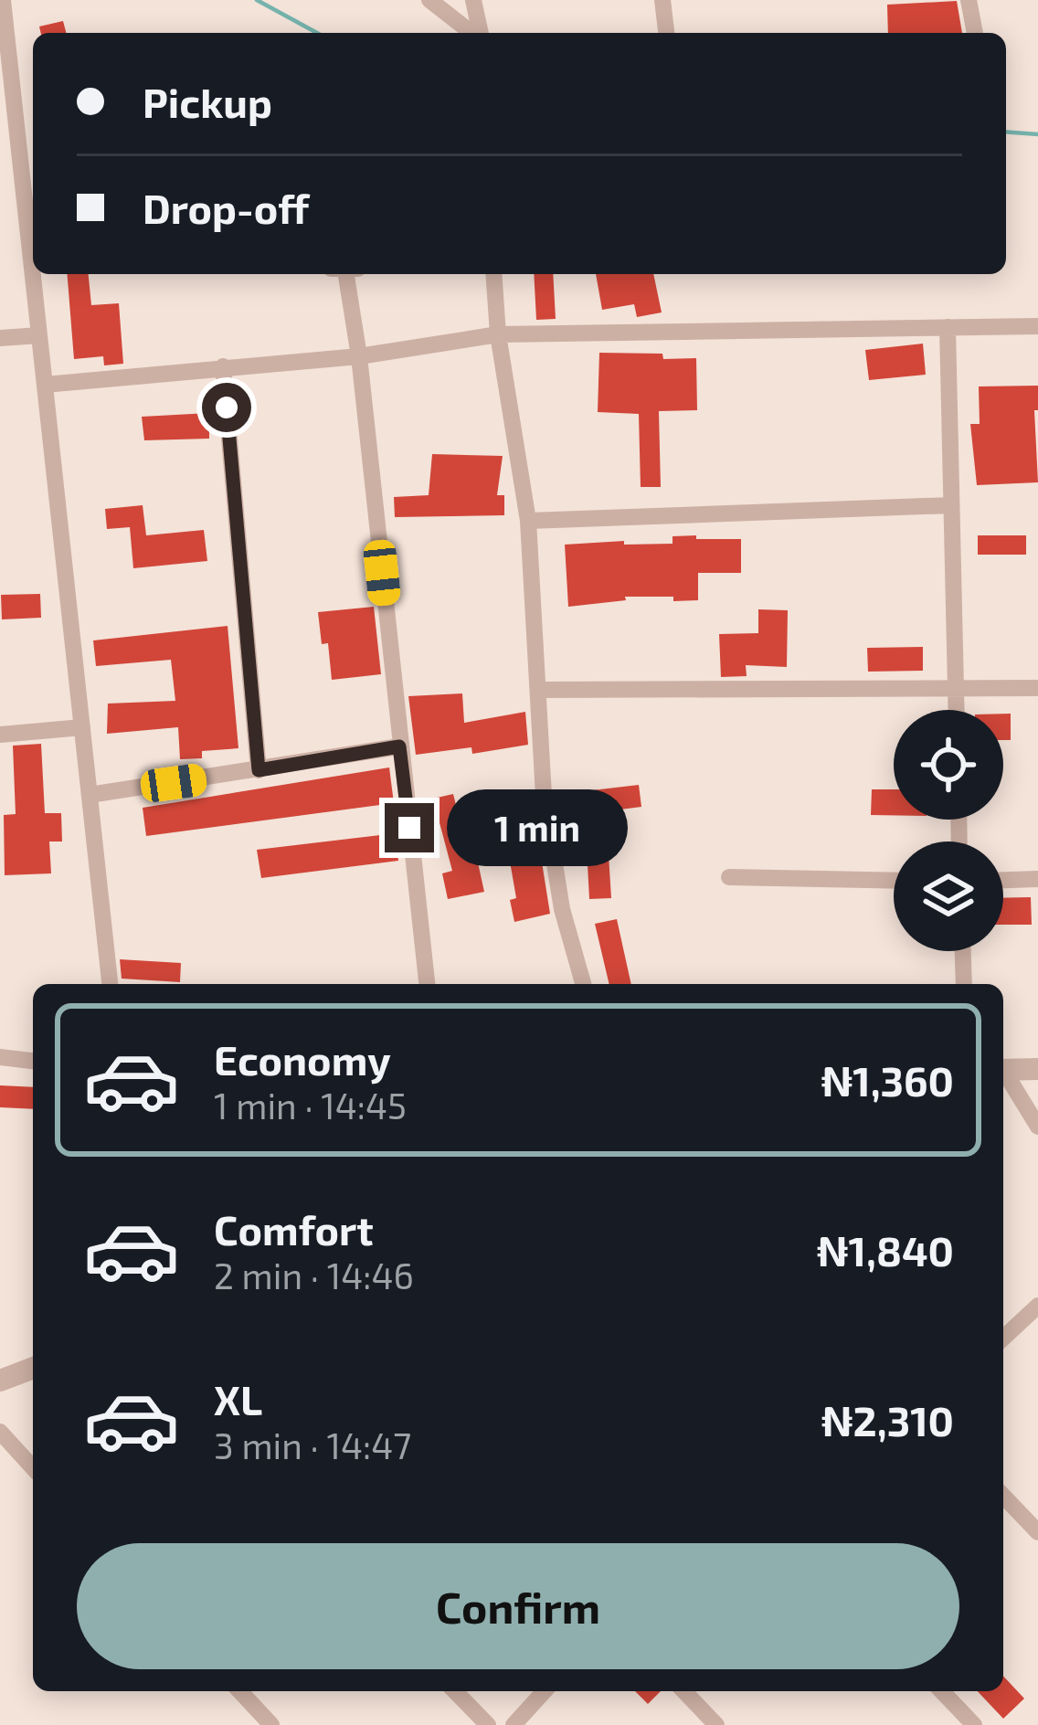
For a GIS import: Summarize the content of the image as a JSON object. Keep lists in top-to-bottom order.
{
  "page": {
    "banner": ["Pickup", "Drop-off"],
    "bubble": "1 min",
    "list": [
      {
        "name": "Economy",
        "note": "1 min · 14:45",
        "value": "₦1,360"
      },
      {
        "name": "Comfort",
        "note": "2 min · 14:46",
        "value": "₦1,840"
      },
      {
        "name": "XL",
        "note": "3 min · 14:47",
        "value": "₦2,310"
      }
    ],
    "buttons": "Confirm"
  }
}
